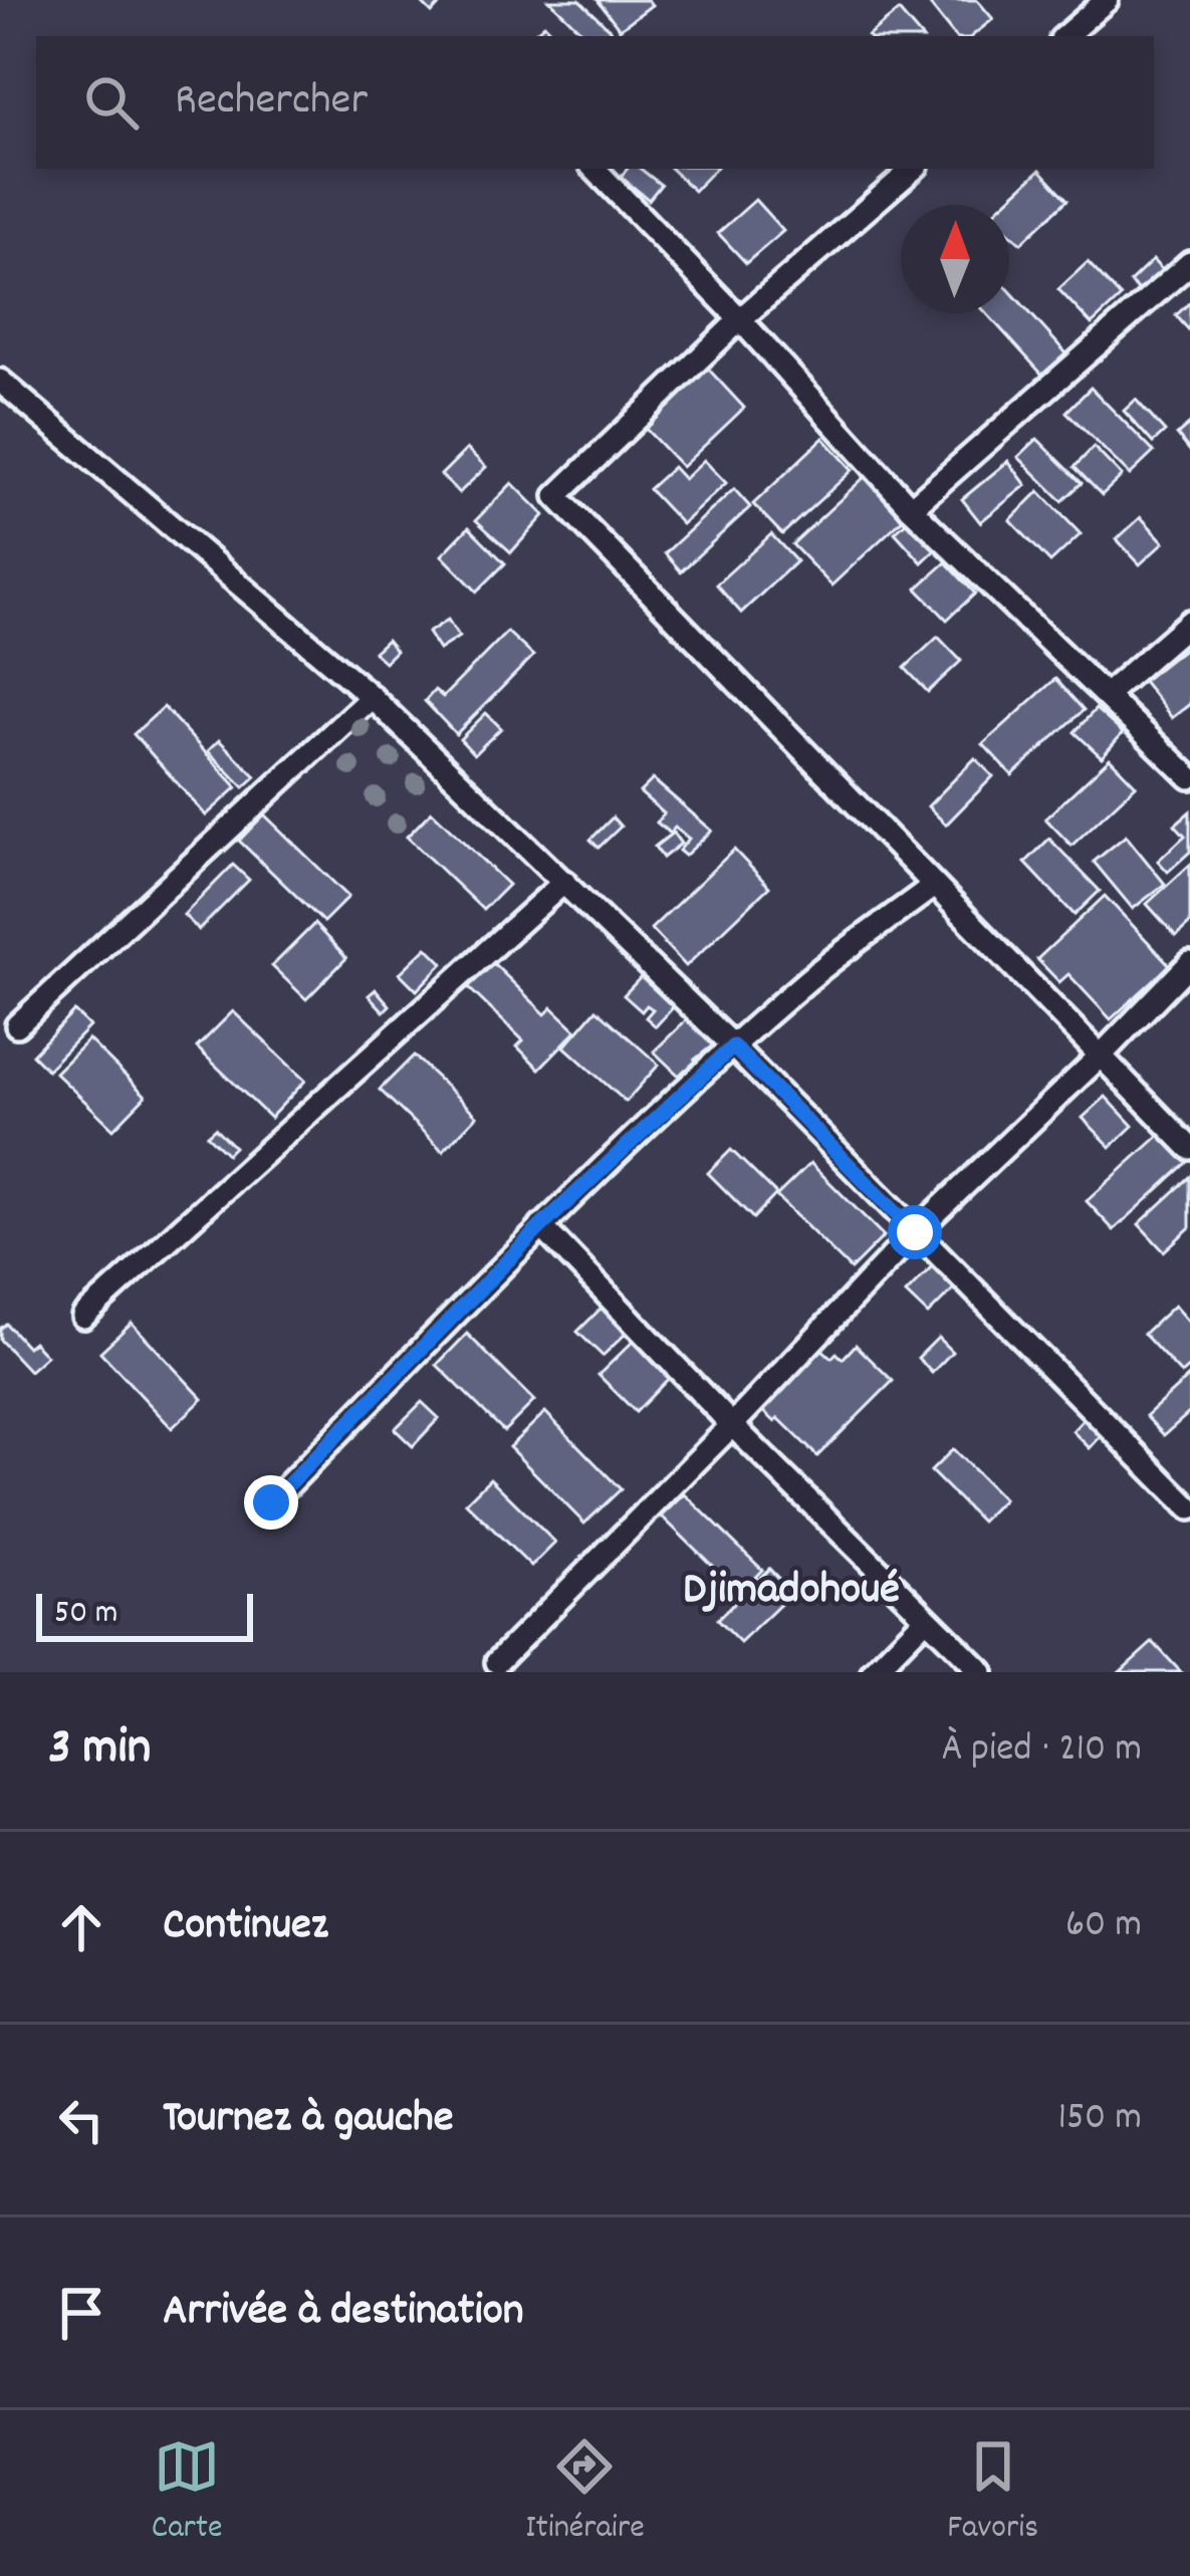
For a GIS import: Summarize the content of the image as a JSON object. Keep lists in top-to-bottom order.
{
  "districts": ["Djimadohoué"],
  "scale_bar": "50 m",
  "north": "top",
  "page": {
    "search": "Rechercher",
    "scale": "50 m",
    "heading": ["3 min", "À pied · 210 m"],
    "list": [
      ["Continuez", "60 m"],
      ["Tournez à gauche", "150 m"],
      "Arrivée à destination"
    ],
    "nav": ["Carte", "Itinéraire", "Favoris"]
  }
}
